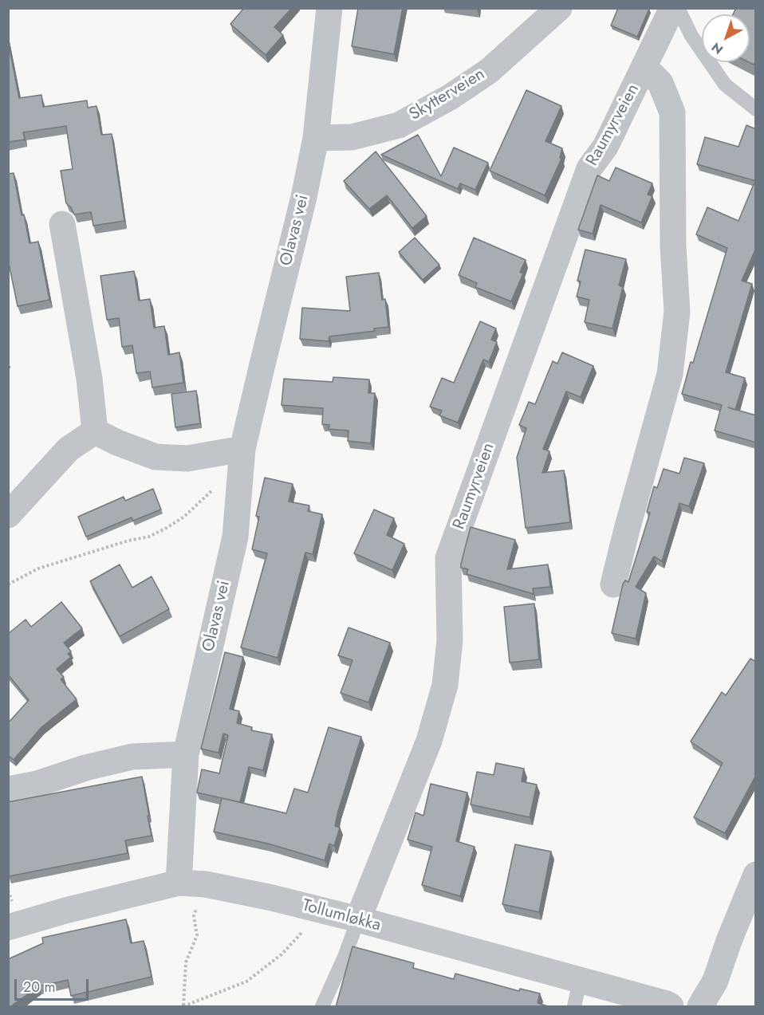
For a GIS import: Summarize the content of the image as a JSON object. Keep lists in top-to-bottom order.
{
  "streets": {
    "street": [
      "Skytterveien",
      "Raumyrveien",
      "Olavas vei",
      "Tollumløkka"
    ]
  },
  "crossings": [
    ["Skytterveien", "Olavas vei"],
    ["Raumyrveien", "Tollumløkka"],
    ["Olavas vei", "Tollumløkka"]
  ],
  "scale_bar": "20 m",
  "north": "bottom left"
}
